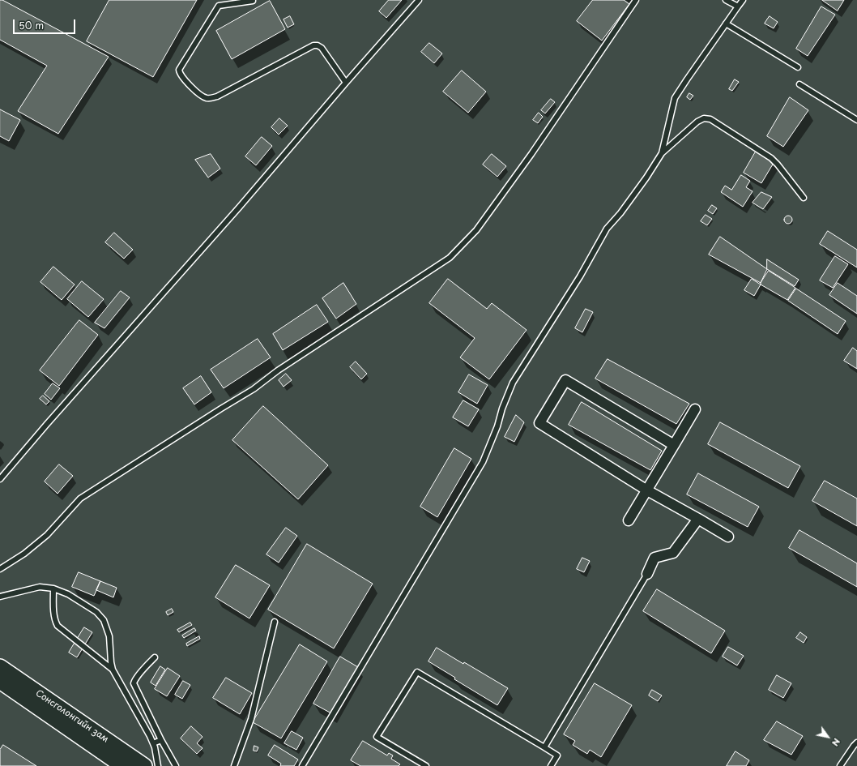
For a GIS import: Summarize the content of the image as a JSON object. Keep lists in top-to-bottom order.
{
  "streets": {
    "main road": ["Сонсголонгийн зам"]
  },
  "scale_bar": "50 m",
  "north": "bottom right"
}
